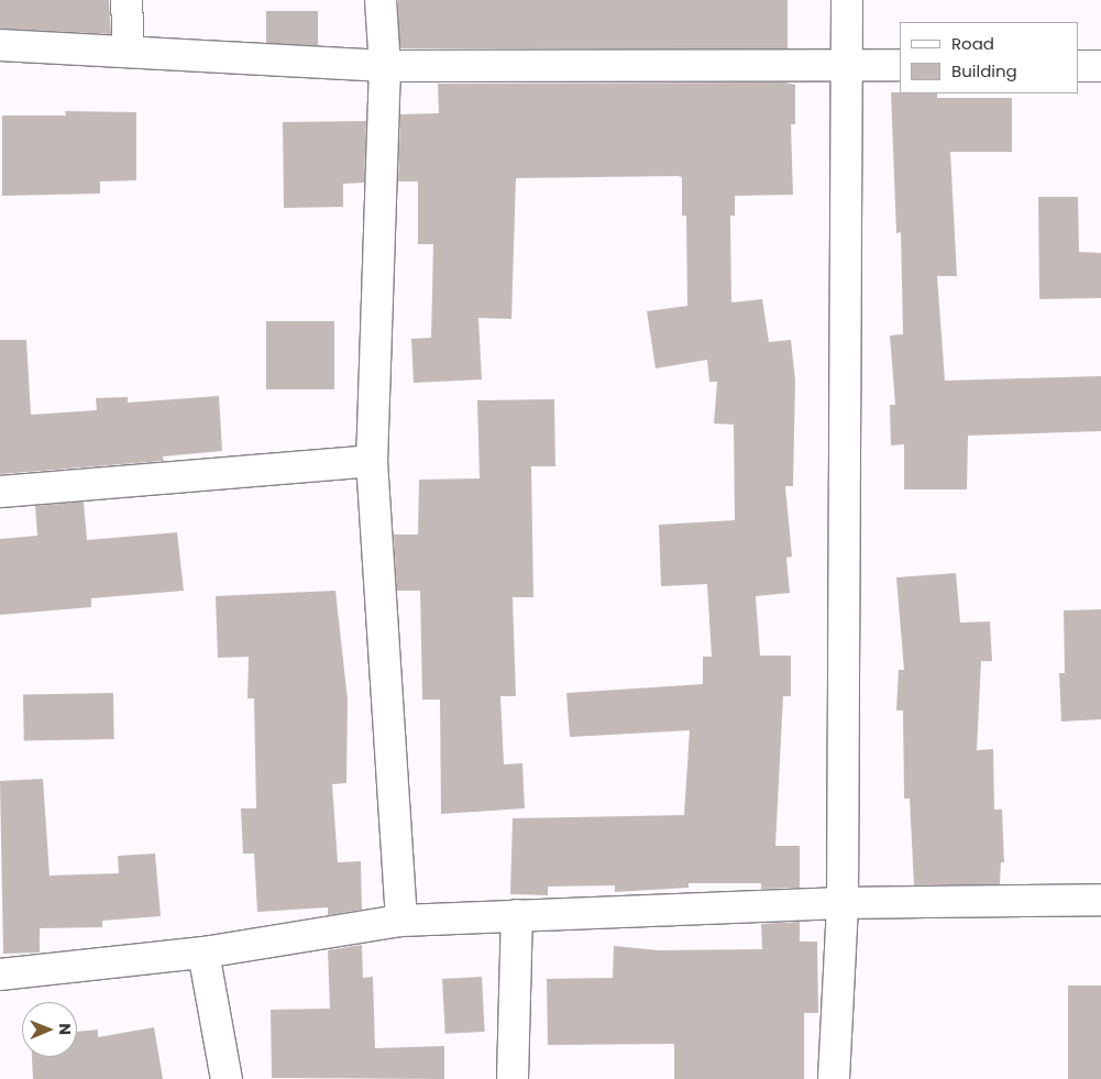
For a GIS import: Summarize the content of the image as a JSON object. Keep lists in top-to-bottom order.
{
  "legend": ["Road", "Building"],
  "north": "right"
}
